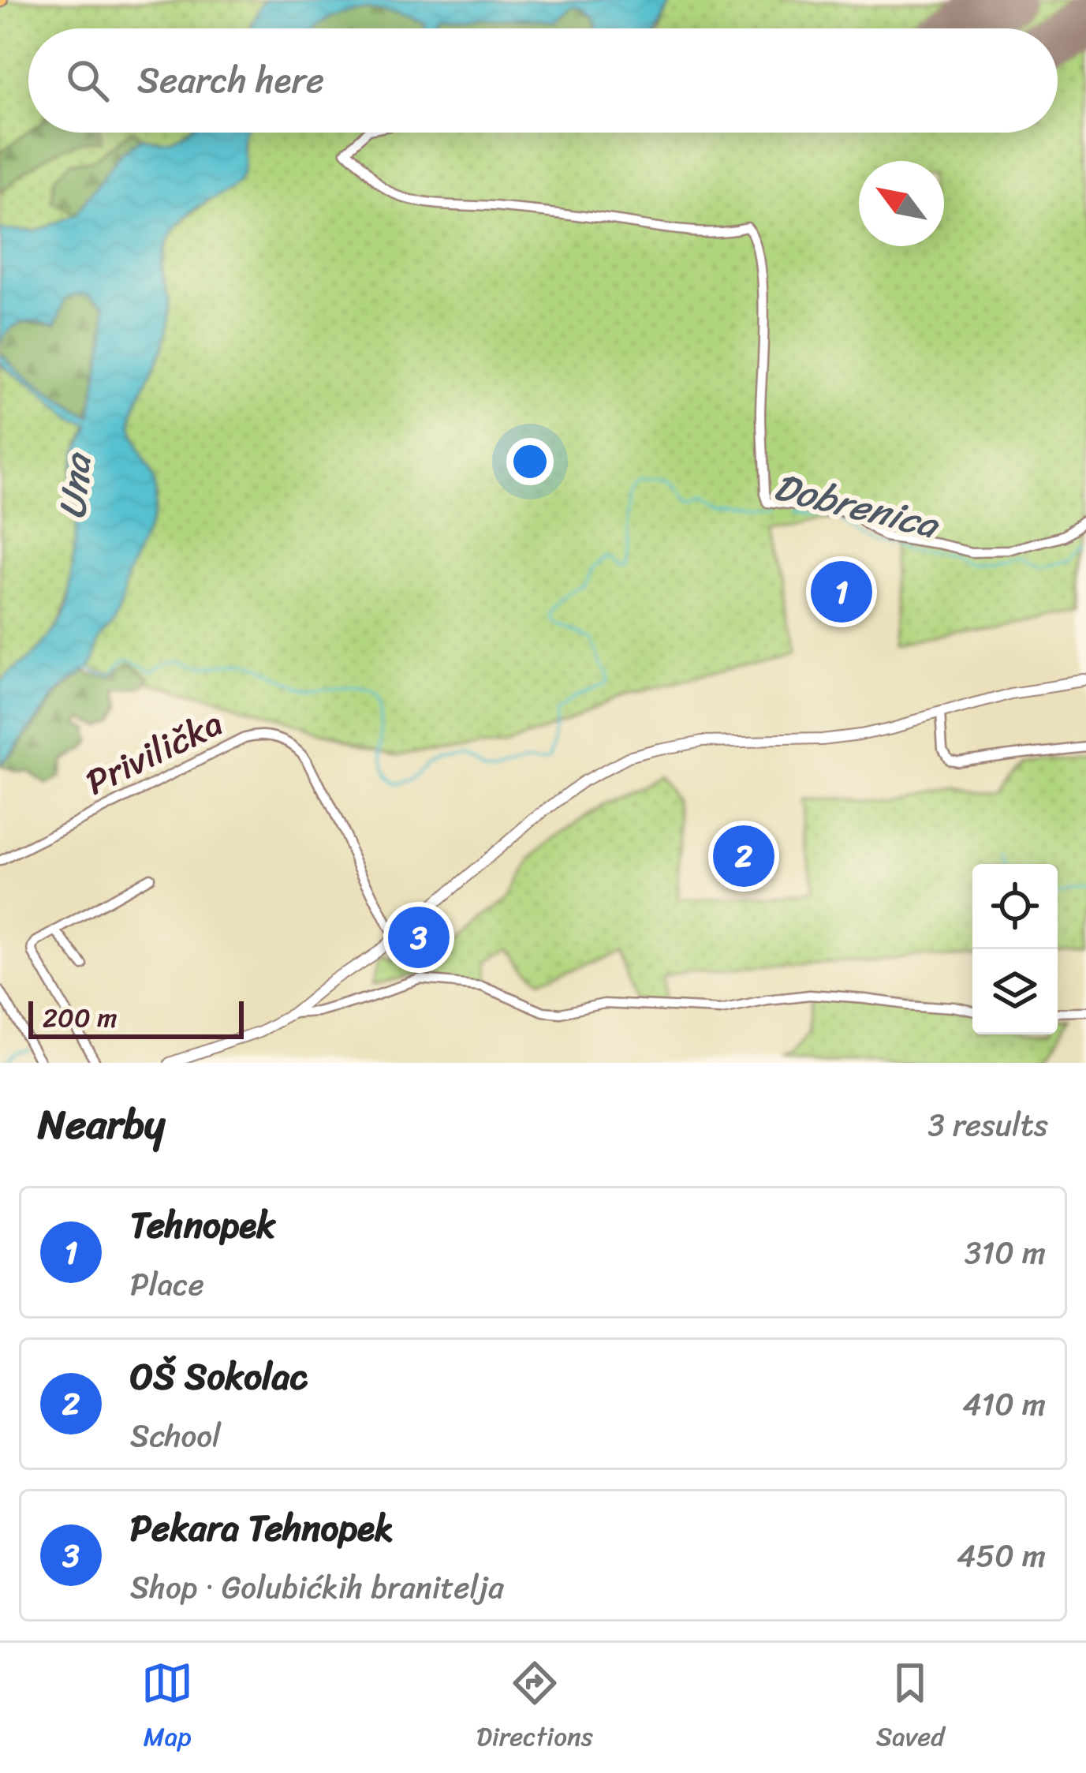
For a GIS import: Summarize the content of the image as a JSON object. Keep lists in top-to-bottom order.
{
  "streets": {
    "street": ["Privilička"]
  },
  "water": ["Una", "Dobrenica"],
  "scale_bar": "200 m",
  "north": "top left",
  "page": {
    "search": "Search here",
    "pins": ["1", "2", "3"],
    "scale": "200 m",
    "heading": ["Nearby", "3 results"],
    "list": [
      {
        "mark": "1",
        "name": "Tehnopek",
        "note": "Place",
        "value": "310 m"
      },
      {
        "mark": "2",
        "name": "OŠ Sokolac",
        "note": "School",
        "value": "410 m"
      },
      {
        "mark": "3",
        "name": "Pekara Tehnopek",
        "note": "Shop · Golubićkih branitelja",
        "value": "450 m"
      }
    ],
    "nav": ["Map", "Directions", "Saved"]
  }
}
